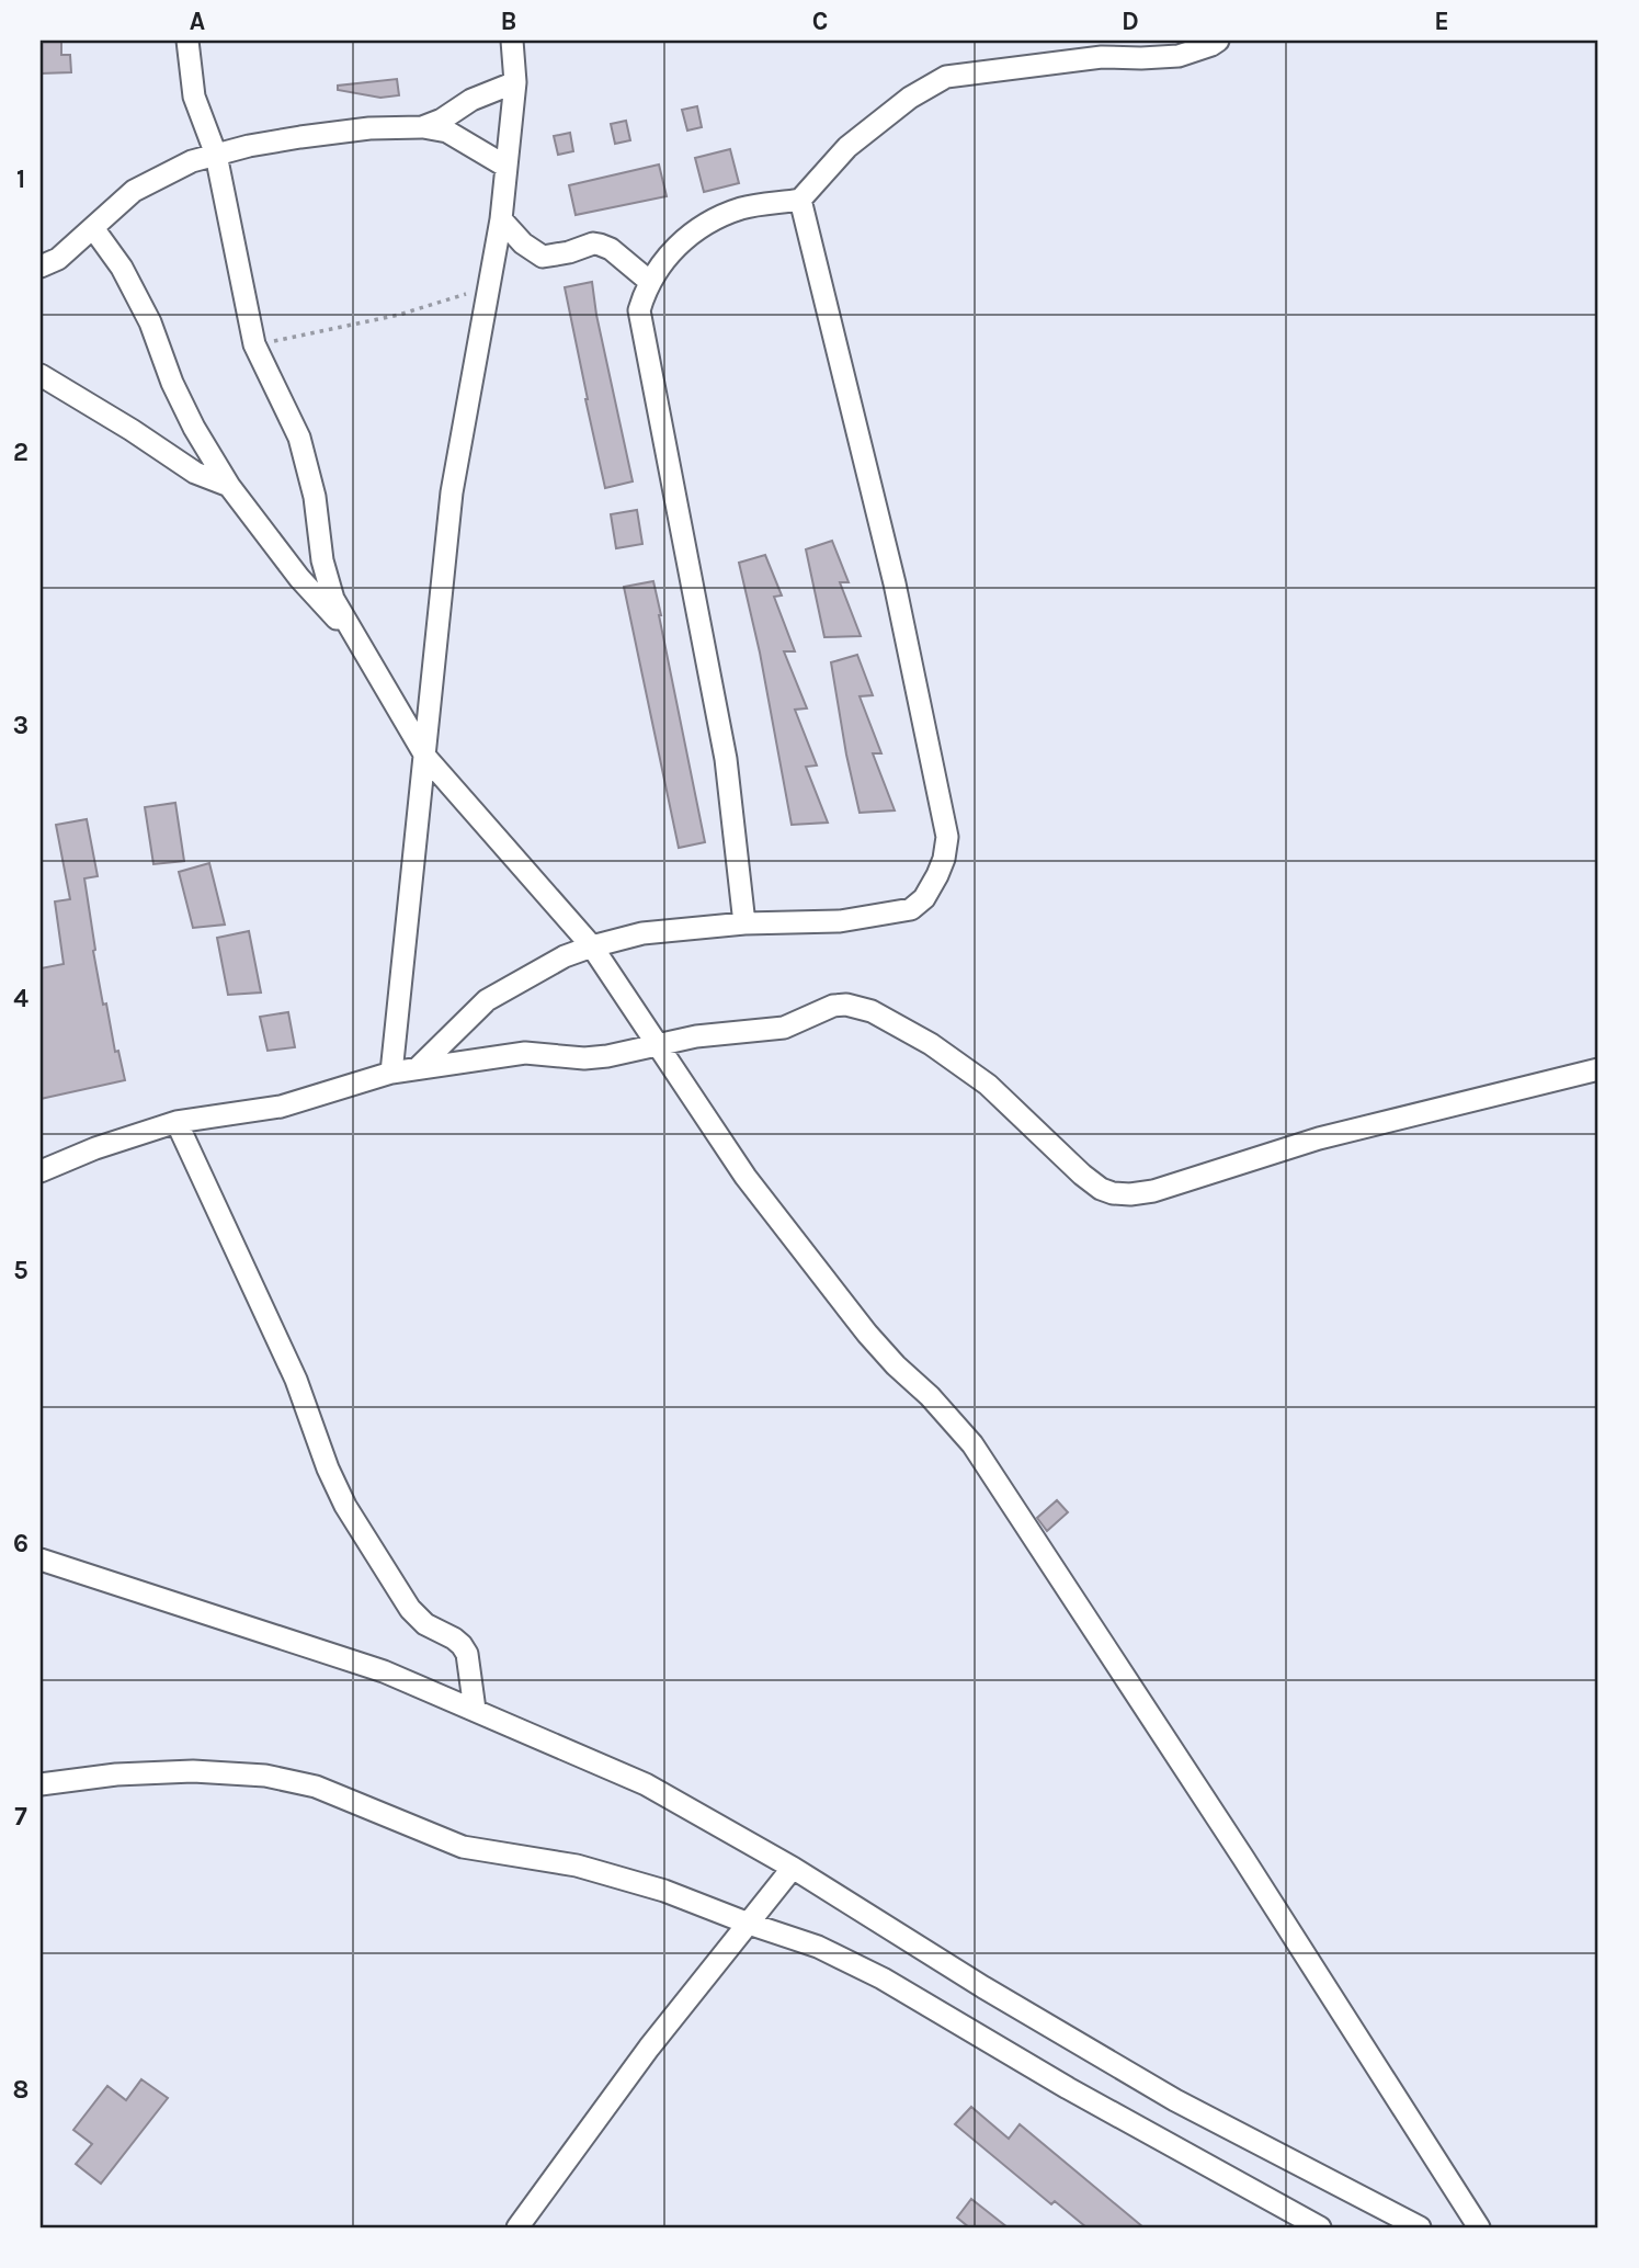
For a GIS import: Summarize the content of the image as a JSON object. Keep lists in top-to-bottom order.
{
  "grid": {
    "columns": [
      "A",
      "B",
      "C",
      "D",
      "E"
    ],
    "rows": [
      "1",
      "2",
      "3",
      "4",
      "5",
      "6",
      "7",
      "8"
    ]
  }
}
